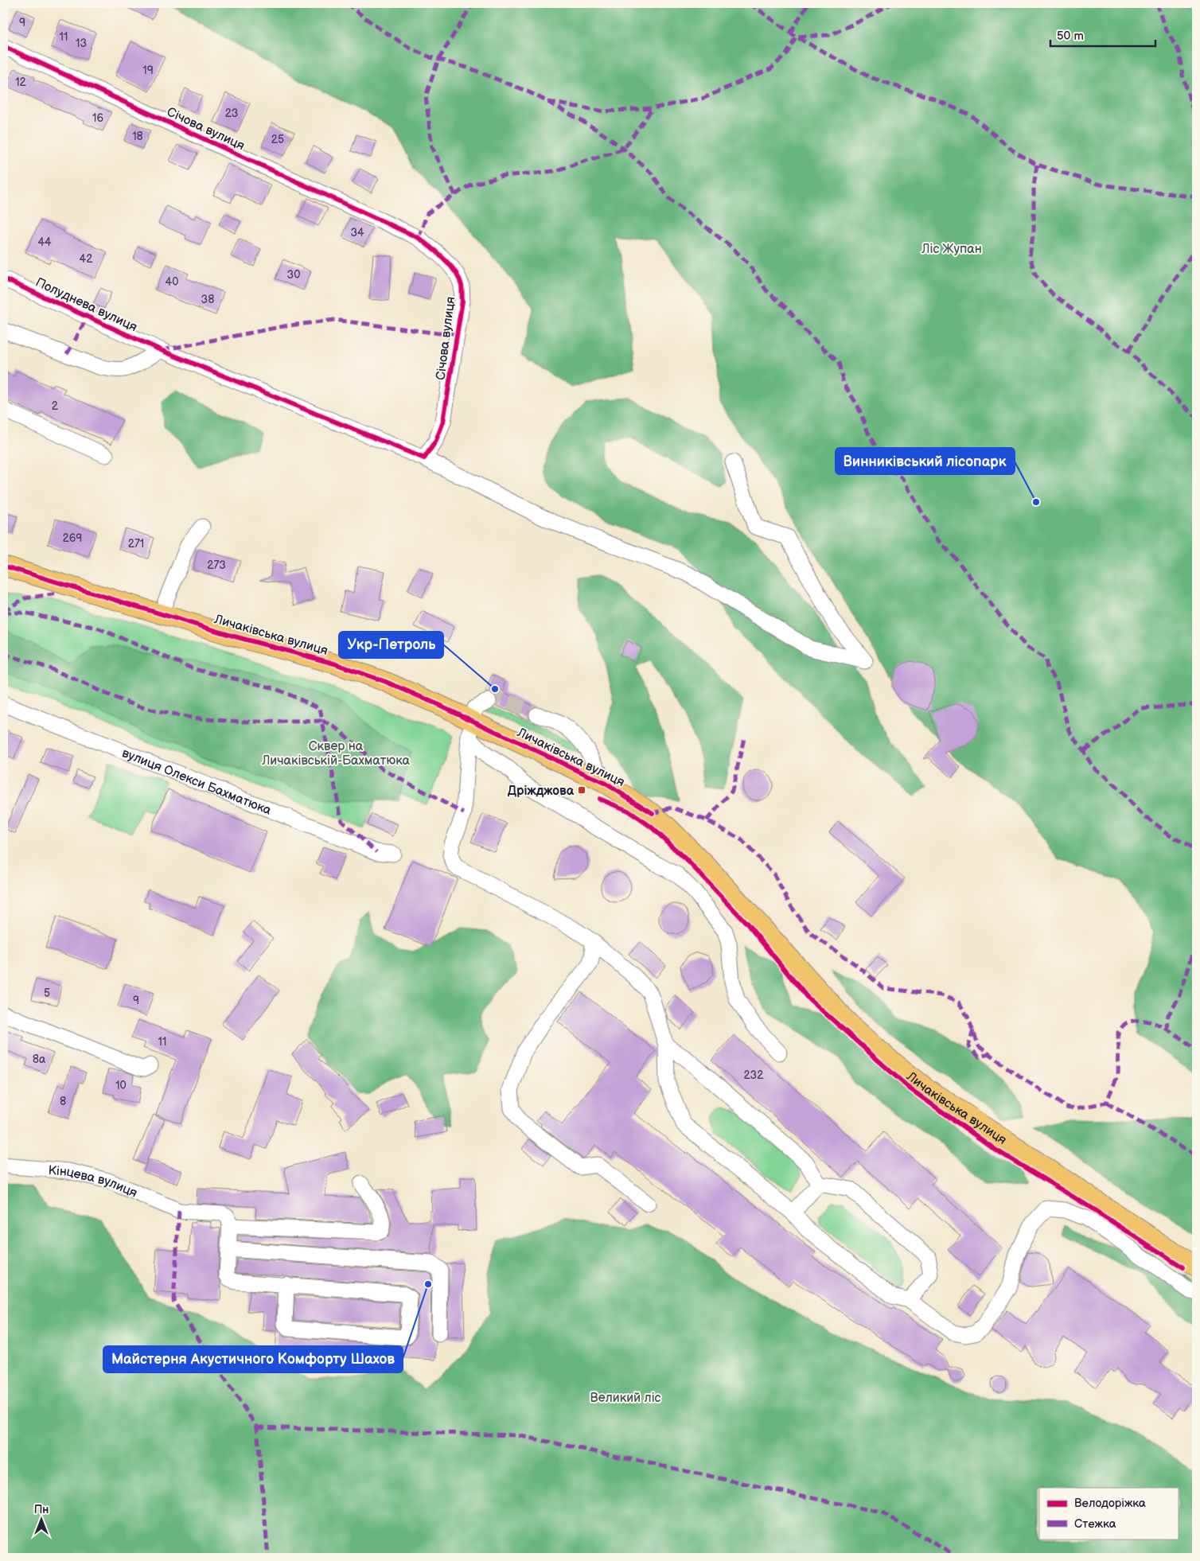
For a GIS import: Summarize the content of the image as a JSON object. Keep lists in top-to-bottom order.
{
  "streets": {
    "main road": ["Личаківська вулиця"],
    "street": [
      "Січова вулиця",
      "Полуднева вулиця",
      "вулиця Олекси Бахматюка",
      "Кінцева вулиця"
    ]
  },
  "parks": ["Ліс Жупан", "Сквер на Личаківській-Бахматюка", "Великий ліс"],
  "places": {
    "other": ["Винниківський лісопарк", "Укр-Петроль", "Майстерня Акустичного Комфорту Шахов"],
    "transit": ["Дріжджова"]
  },
  "house_numbers": [
    "9",
    "11",
    "13",
    "19",
    "12",
    "23",
    "16",
    "18",
    "25",
    "34",
    "44",
    "42",
    "30",
    "40",
    "38",
    "2",
    "269",
    "271",
    "273",
    "5",
    "9",
    "11",
    "8а",
    "232",
    "10",
    "8"
  ],
  "legend": ["Велодоріжка", "Стежка"],
  "scale_bar": "50 m",
  "north": "top"
}
